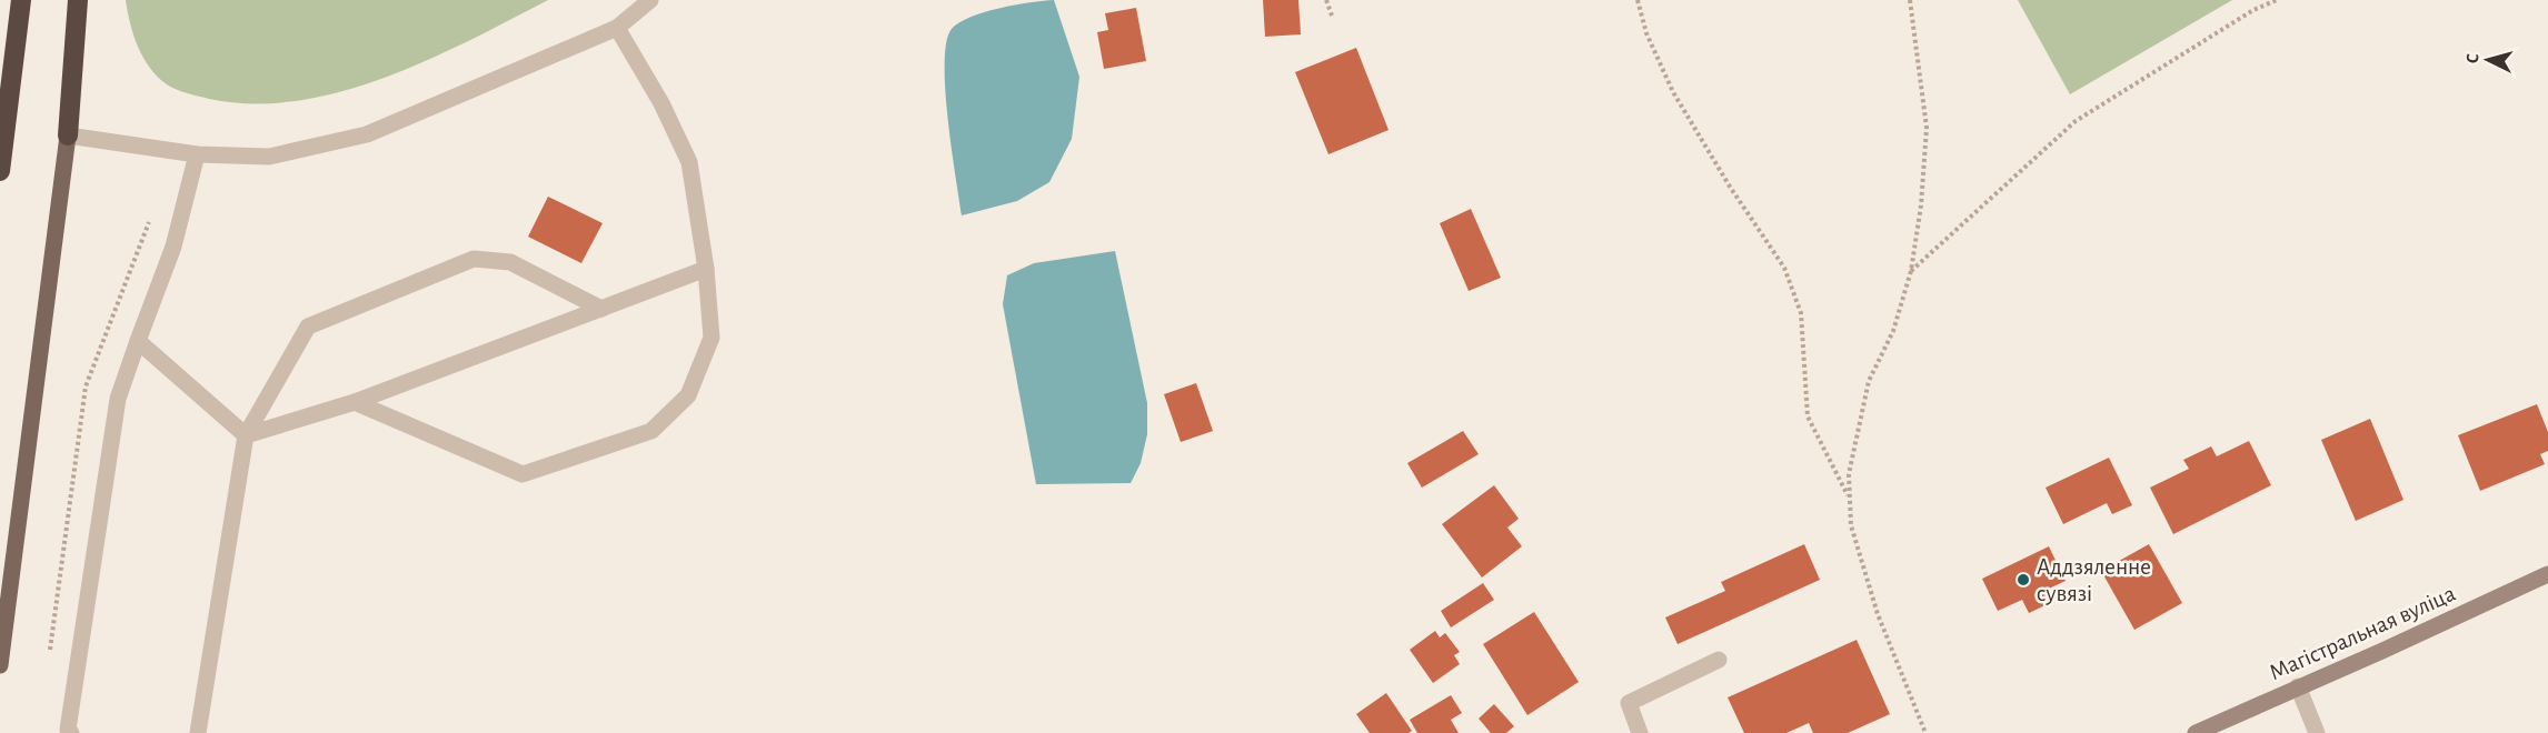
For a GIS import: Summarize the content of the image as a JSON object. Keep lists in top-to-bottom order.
{
  "streets": {
    "main road": ["Магістральная вуліца"]
  },
  "places": ["Аддзяленне сувязі"],
  "north": "left"
}
